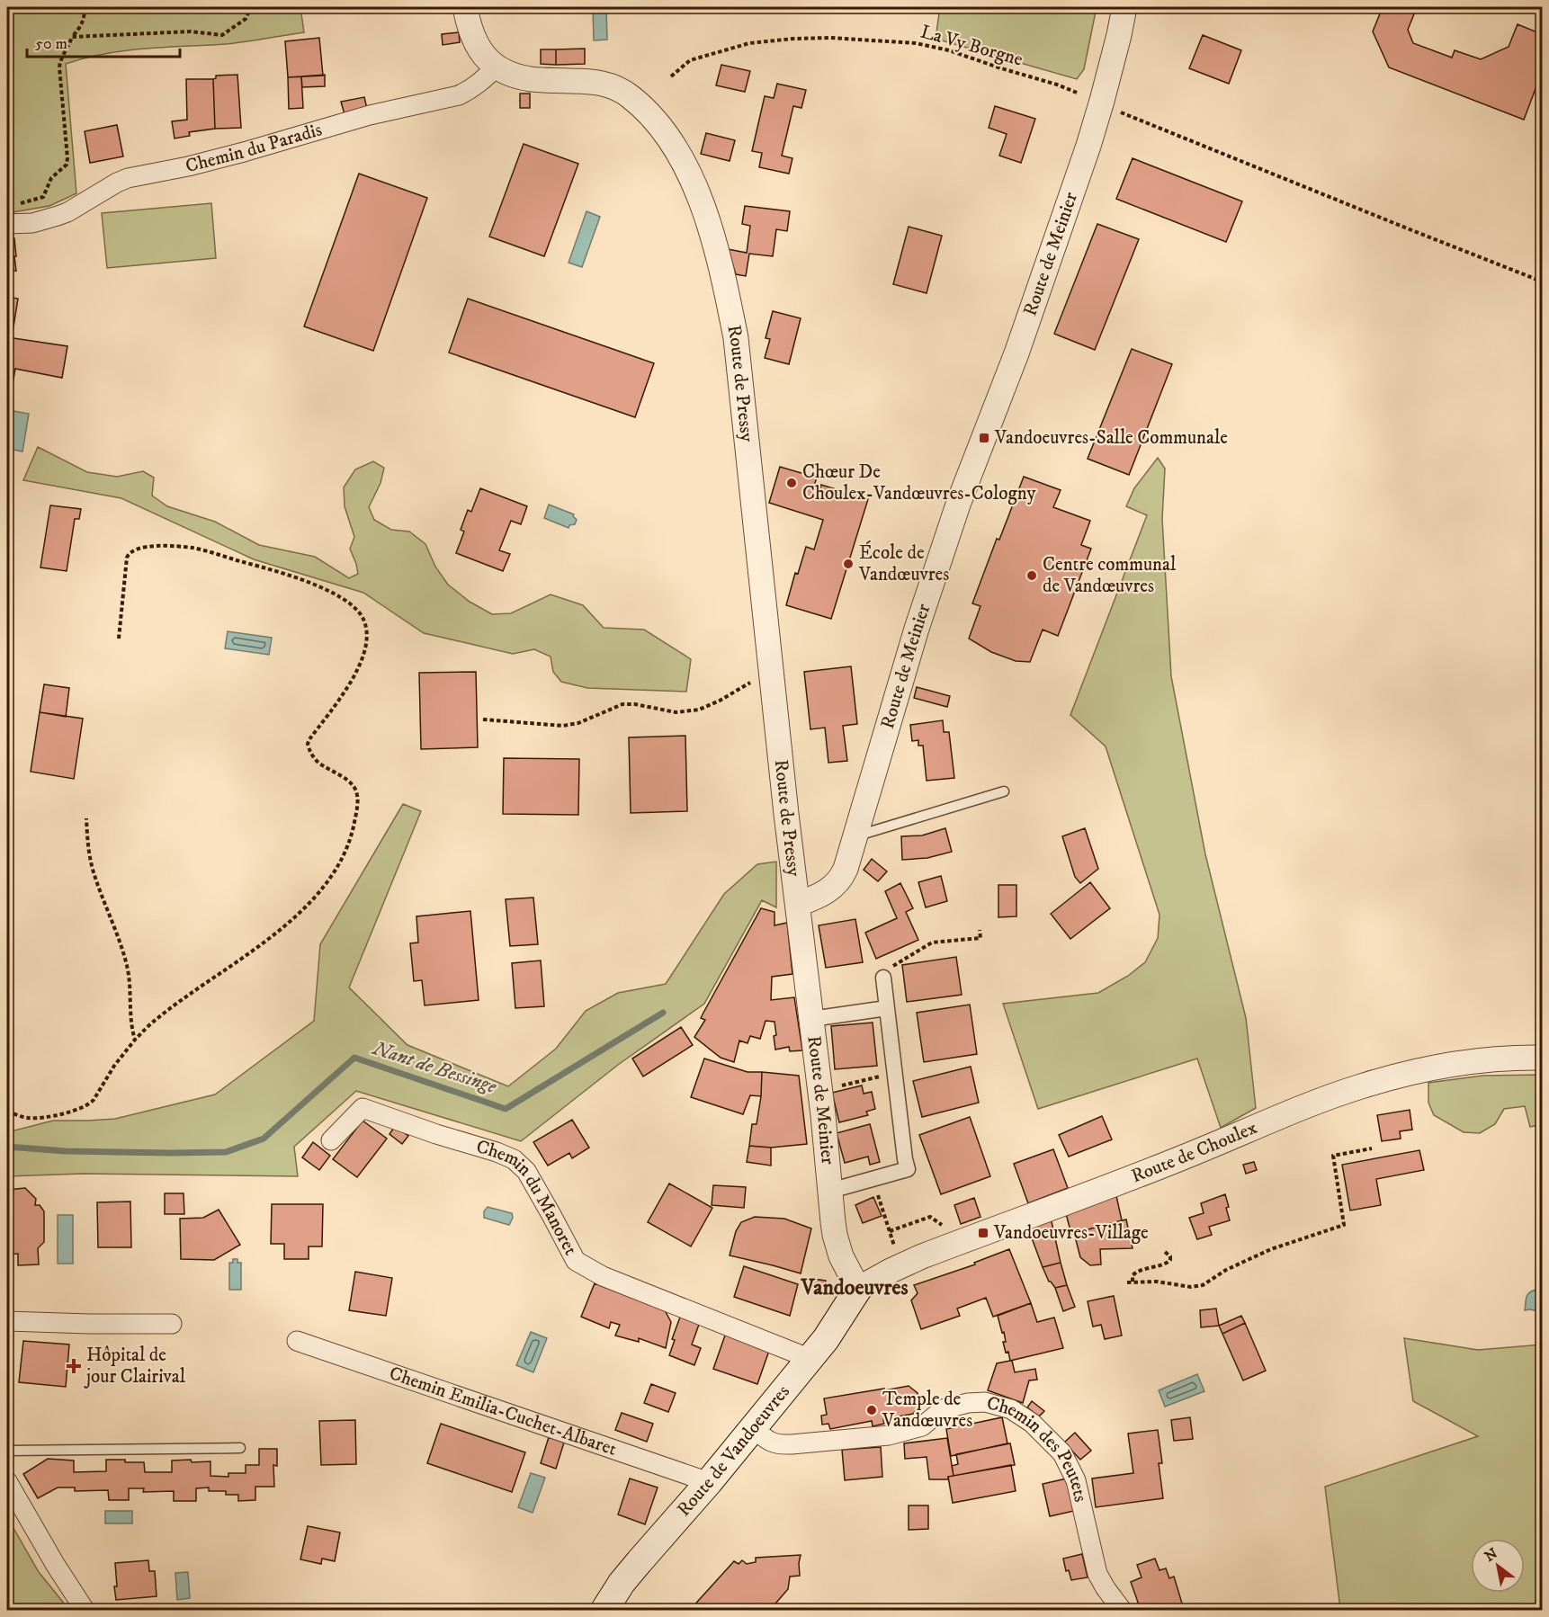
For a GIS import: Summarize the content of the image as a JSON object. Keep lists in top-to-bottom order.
{
  "streets": {
    "main road": ["Route de Vandoeuvres"],
    "street": [
      "Chemin du Paradis",
      "Route de Meinier",
      "Route de Pressy",
      "Route de Choulex",
      "Chemin du Manoret",
      "Chemin Emilia-Cuchet-Albaret",
      "Chemin des Peutets"
    ],
    "path": ["La Vy Borgne"]
  },
  "crossings": [
    ["Chemin du Paradis", "Route de Pressy"],
    ["Route de Meinier", "Route de Pressy"],
    ["Route de Meinier", "Route de Choulex"],
    ["Route de Meinier", "Route de Vandoeuvres"],
    ["Route de Choulex", "Route de Vandoeuvres"],
    ["Chemin du Manoret", "Route de Vandoeuvres"],
    ["Chemin Emilia-Cuchet-Albaret", "Route de Vandoeuvres"],
    ["Route de Vandoeuvres", "Chemin des Peutets"]
  ],
  "districts": ["Vandoeuvres"],
  "water": ["Nant de Bessinge"],
  "places": {
    "transit": ["Vandoeuvres-Salle Communale", "Vandoeuvres-Village"],
    "other": [
      "Chœur De Choulex-Vandœuvres-Cologny",
      "École de Vandœuvres",
      "Centre communal de Vandœuvres",
      "Temple de Vandœuvres"
    ],
    "health": ["Hôpital de jour Clairival"]
  },
  "scale_bar": "50 m",
  "north": "top left"
}
